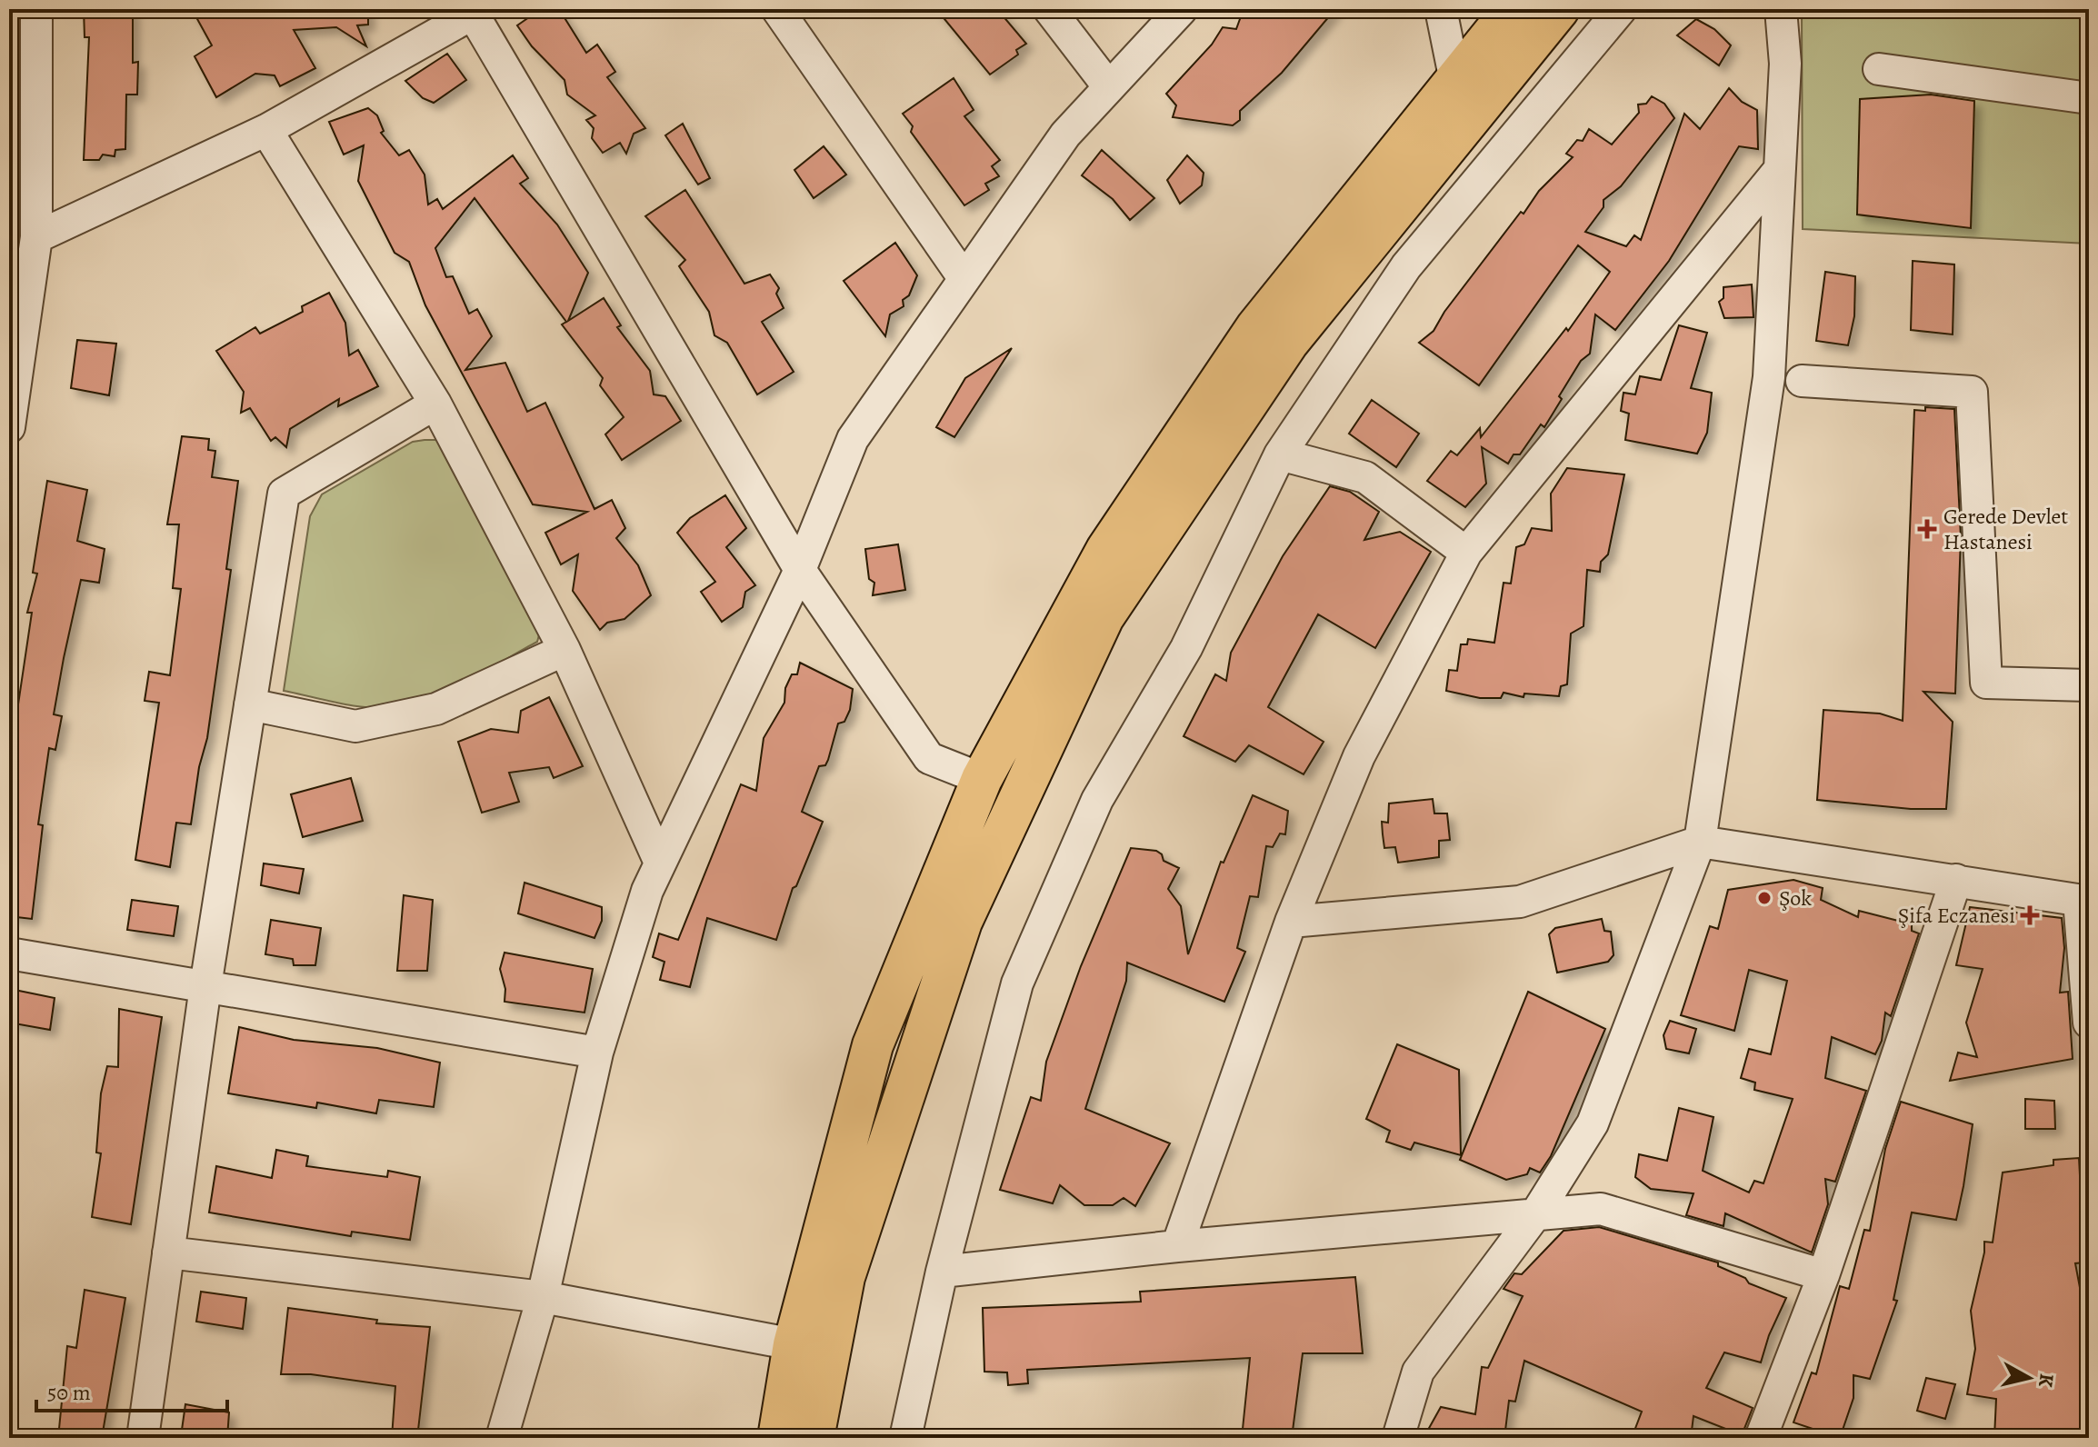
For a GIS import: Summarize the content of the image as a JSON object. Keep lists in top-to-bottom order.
{
  "places": {
    "health": ["Gerede Devlet Hastanesi", "Şifa Eczanesi"],
    "other": ["Şok"]
  },
  "scale_bar": "50 m",
  "north": "right"
}
